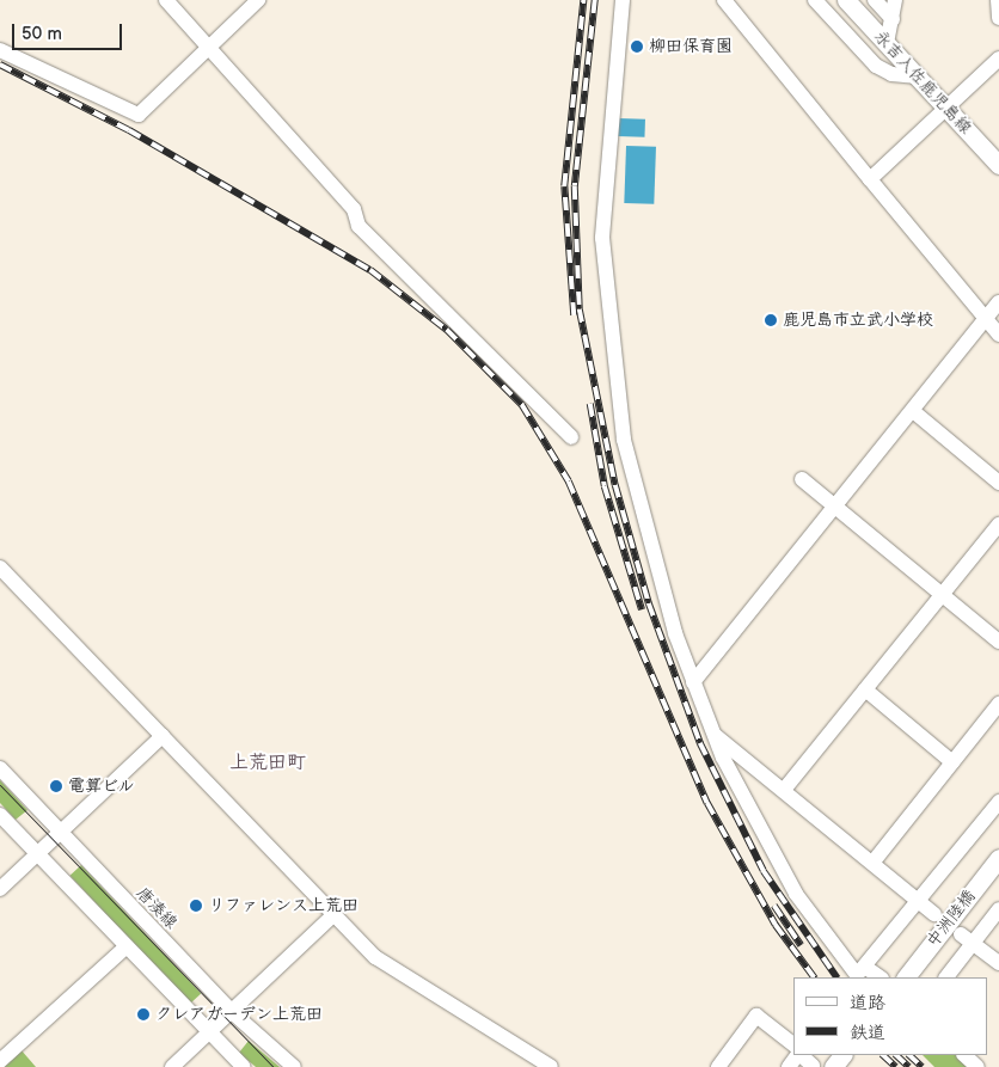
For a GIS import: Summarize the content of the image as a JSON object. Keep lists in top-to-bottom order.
{
  "streets": {
    "main road": ["永吉入佐鹿児島線", "中洲陸橋"],
    "street": ["唐湊線"]
  },
  "districts": ["上荒田町"],
  "places": [
    "柳田保育園",
    "鹿児島市立武小学校",
    "電算ビル",
    "リファレンス上荒田",
    "クレアガーデン上荒田"
  ],
  "legend": ["道路", "鉄道"],
  "scale_bar": "50 m"
}
